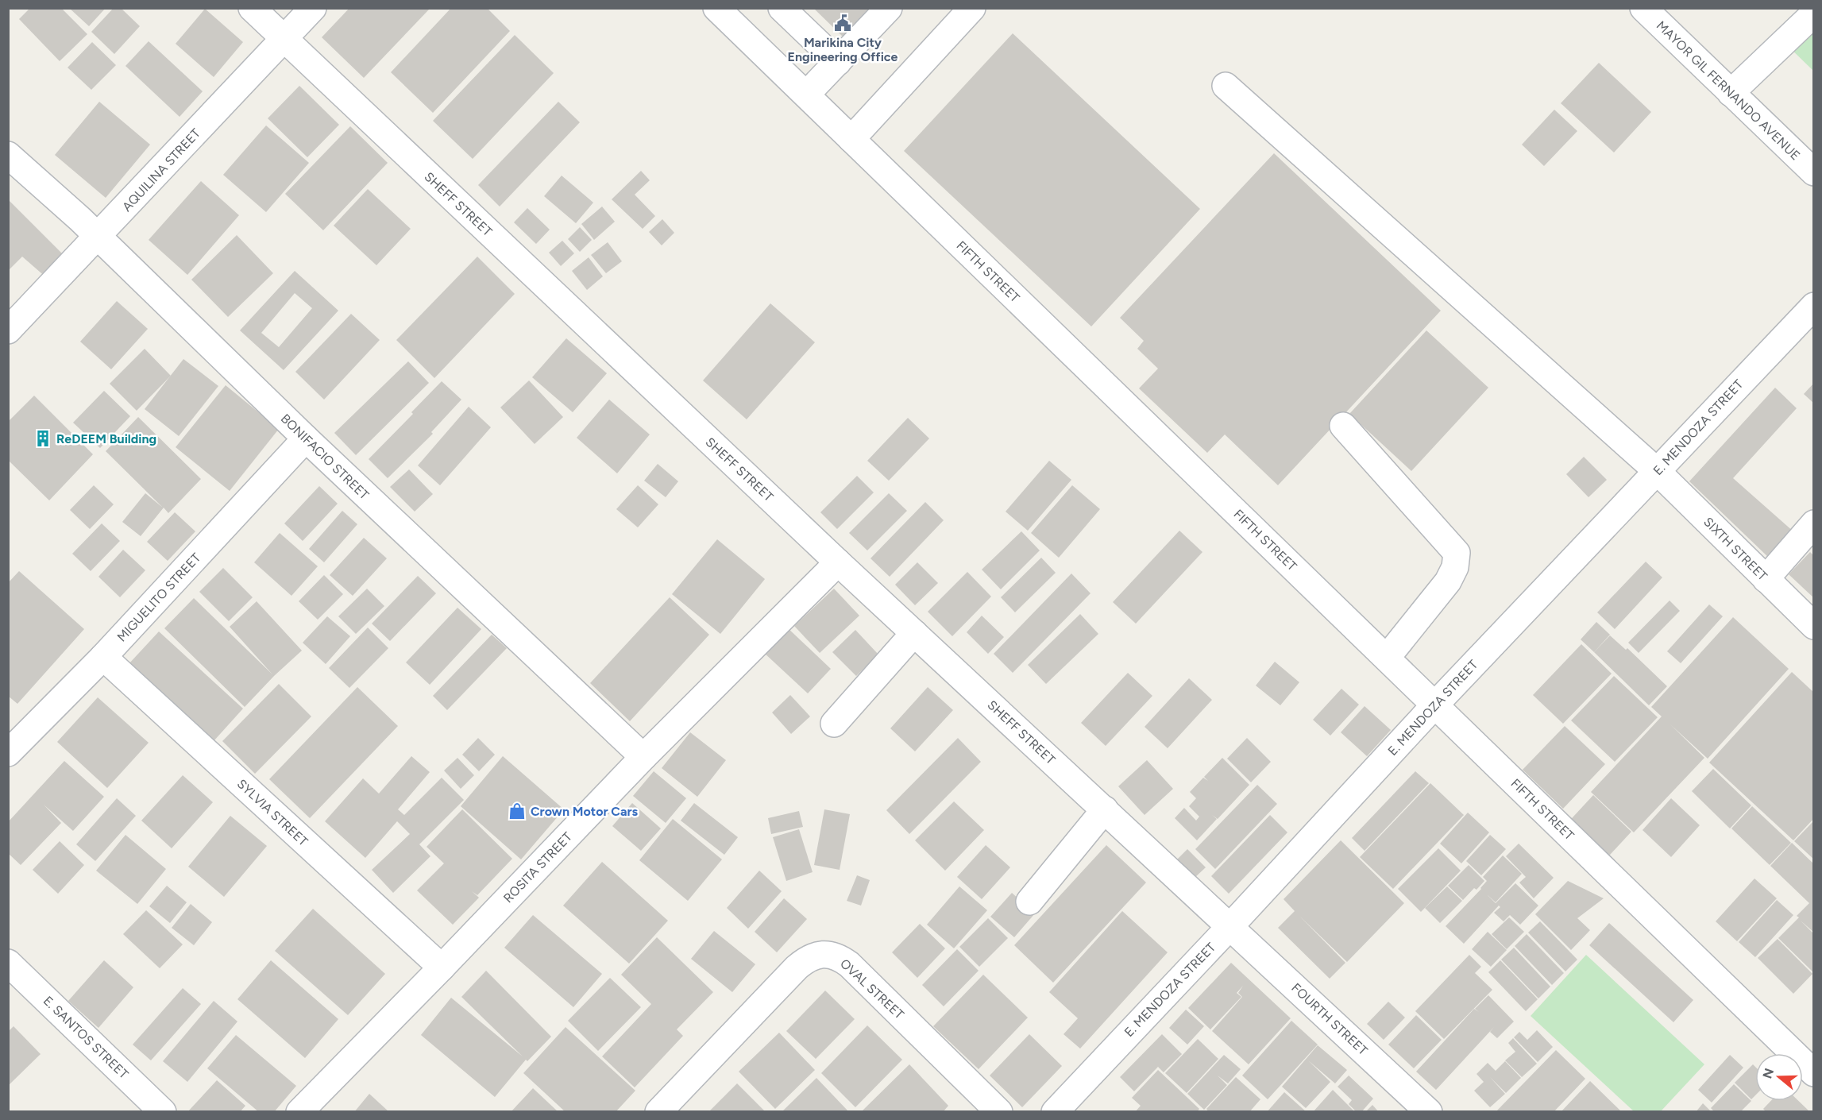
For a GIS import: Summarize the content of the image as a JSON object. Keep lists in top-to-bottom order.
{
  "streets": {
    "street": [
      "MAYOR GIL FERNANDO AVENUE",
      "AQUILINA STREET",
      "SHEFF STREET",
      "FIFTH STREET",
      "E. MENDOZA STREET",
      "BONIFACIO STREET",
      "SIXTH STREET",
      "MIGUELITO STREET",
      "SYLVIA STREET",
      "ROSITA STREET",
      "OVAL STREET",
      "FOURTH STREET",
      "E. SANTOS STREET"
    ]
  },
  "crossings": [
    ["AQUILINA STREET", "SHEFF STREET"],
    ["AQUILINA STREET", "BONIFACIO STREET"],
    ["SHEFF STREET", "E. MENDOZA STREET"],
    ["SHEFF STREET", "ROSITA STREET"],
    ["SHEFF STREET", "FOURTH STREET"],
    ["FIFTH STREET", "E. MENDOZA STREET"],
    ["E. MENDOZA STREET", "SIXTH STREET"],
    ["E. MENDOZA STREET", "FOURTH STREET"],
    ["BONIFACIO STREET", "MIGUELITO STREET"],
    ["BONIFACIO STREET", "ROSITA STREET"],
    ["MIGUELITO STREET", "SYLVIA STREET"],
    ["SYLVIA STREET", "ROSITA STREET"]
  ],
  "places": {
    "public building": ["Marikina City Engineering Office"],
    "building": ["ReDEEM Building"],
    "shop": ["Crown Motor Cars"]
  },
  "north": "left"
}
